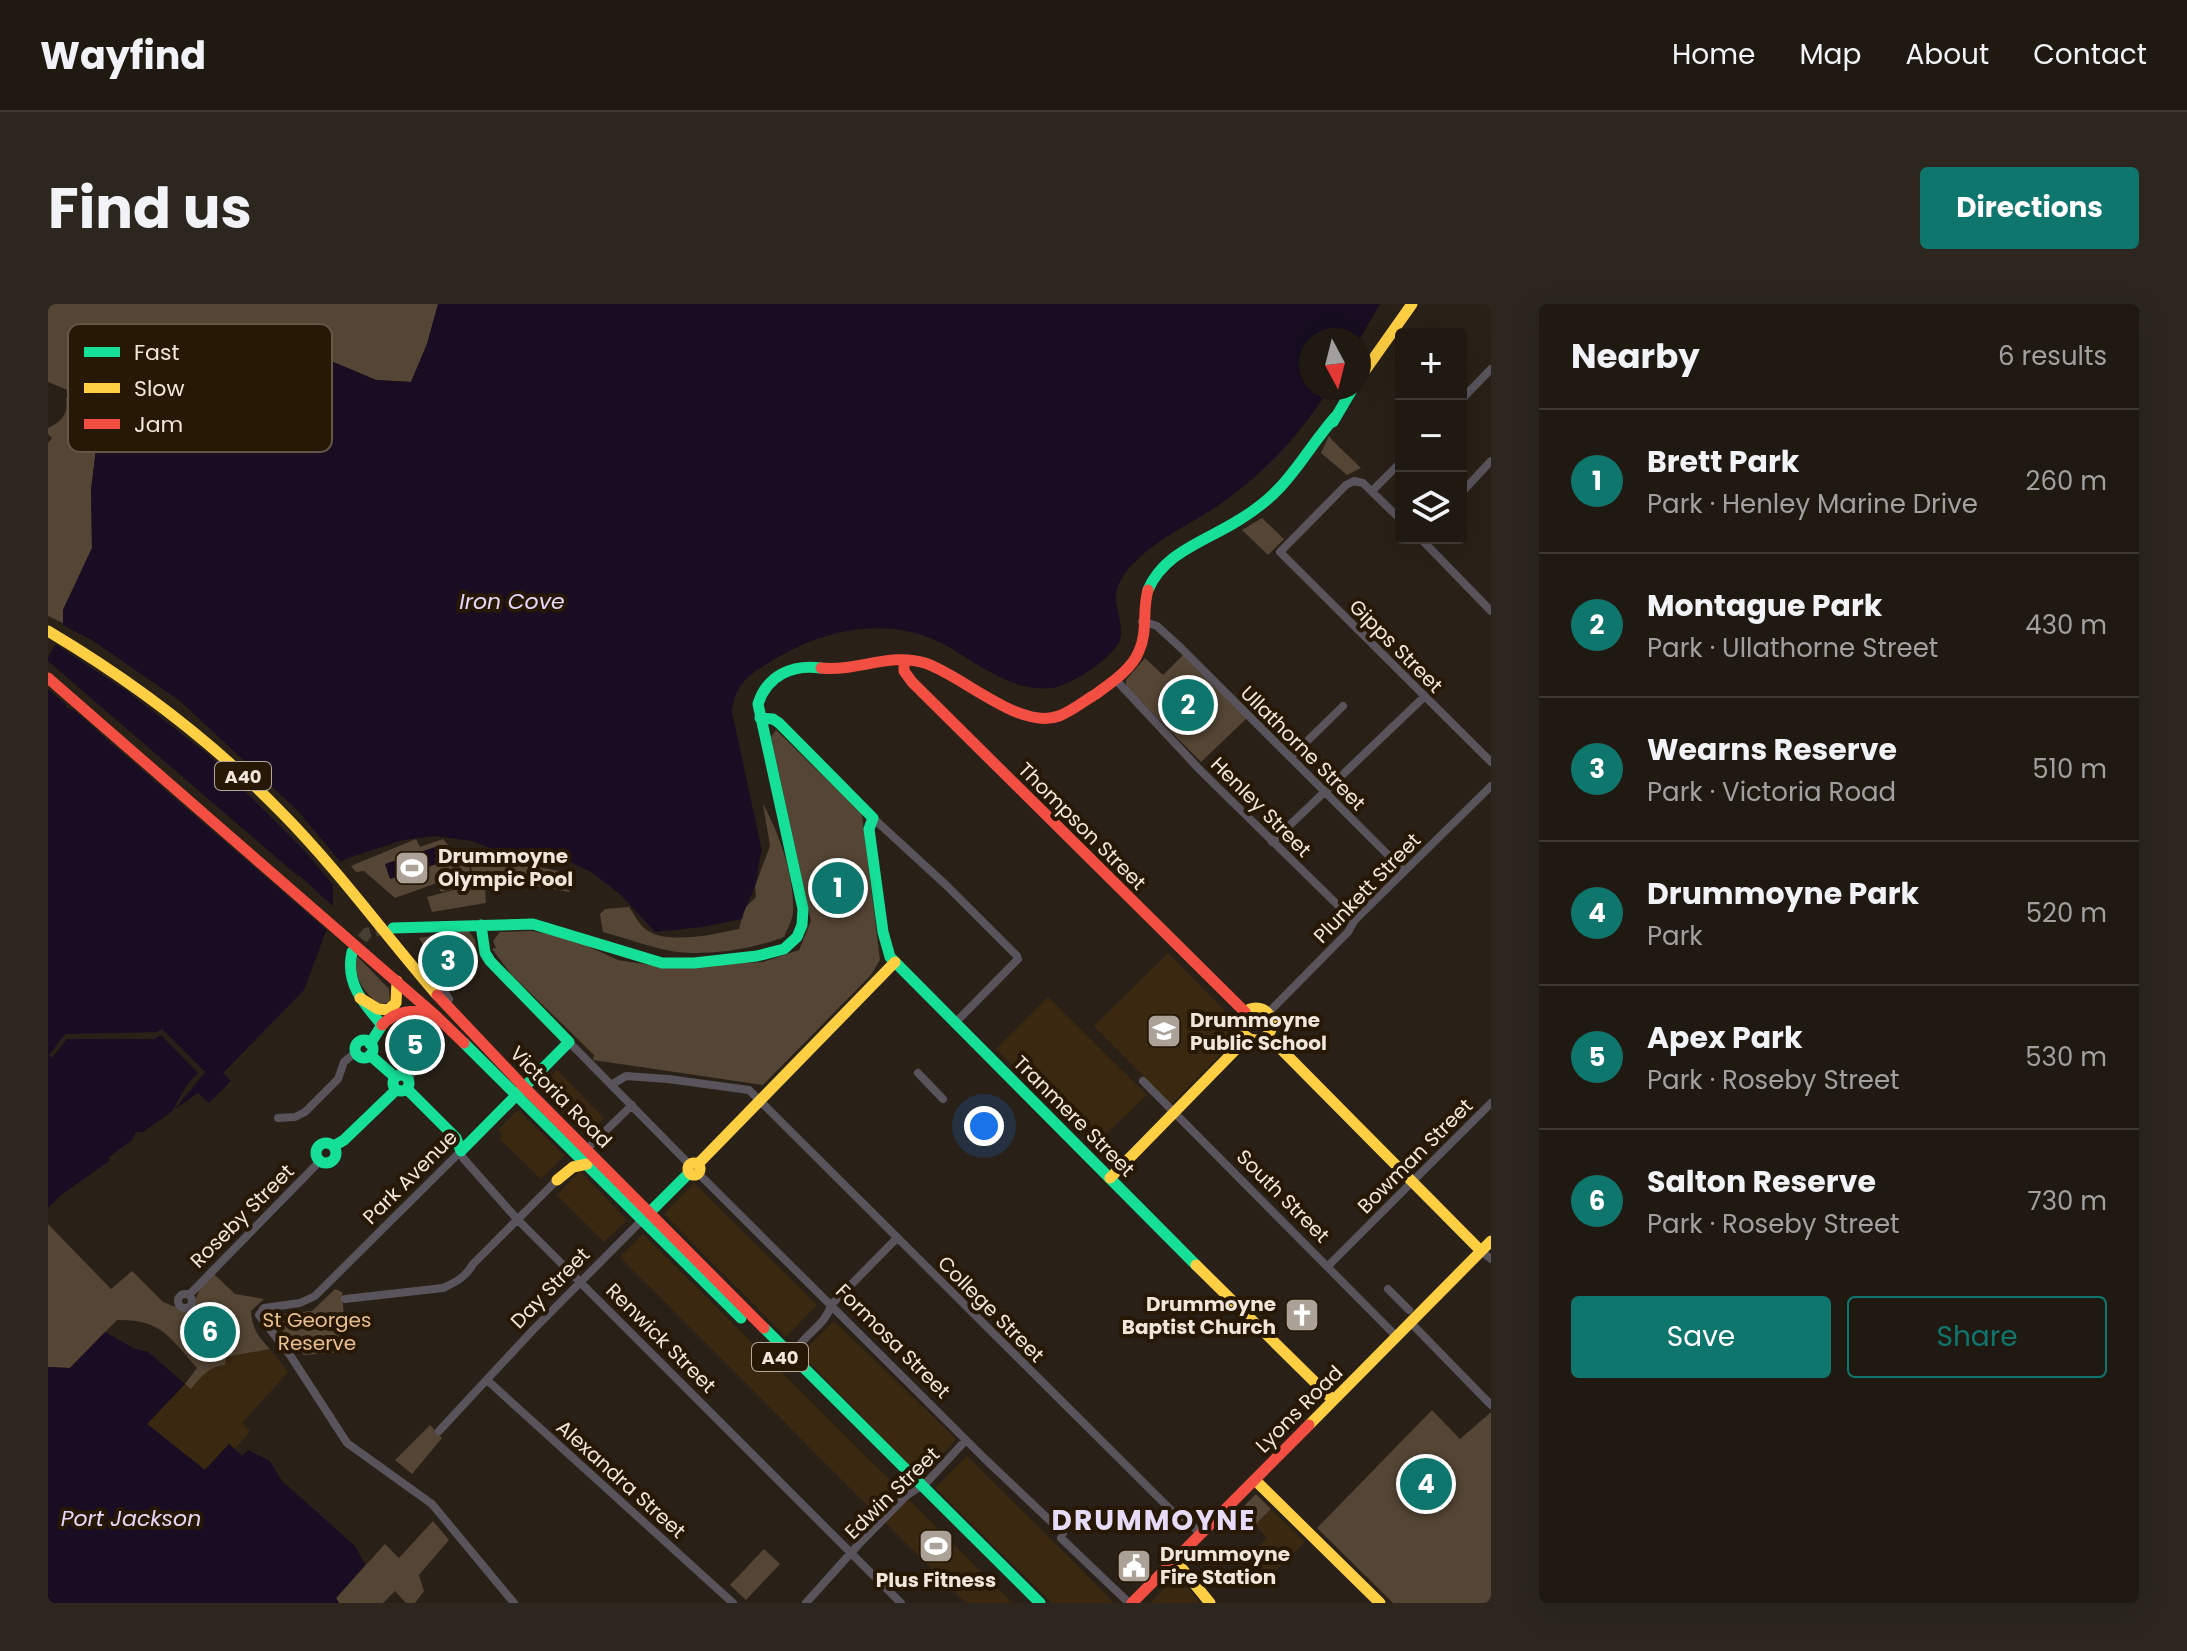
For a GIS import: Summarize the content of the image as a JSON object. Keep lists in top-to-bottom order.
{
  "streets": {
    "main road": [
      "A40",
      "Thompson Street",
      "Victoria Road",
      "Tranmere Street",
      "Park Avenue",
      "Day Street",
      "Renwick Street",
      "Formosa Street",
      "Lyons Road"
    ],
    "street": [
      "Gipps Street",
      "Ullathorne Street",
      "Henley Street",
      "Plunkett Street",
      "Bowman Street",
      "South Street",
      "Roseby Street",
      "College Street",
      "Alexandra Street",
      "Edwin Street"
    ]
  },
  "crossings": [
    ["Ullathorne Street", "Plunkett Street"],
    ["Henley Street", "Plunkett Street"],
    ["Thompson Street", "Plunkett Street"],
    ["Victoria Road", "Park Avenue"],
    ["Victoria Road", "Day Street"],
    ["Victoria Road", "Edwin Street"],
    ["Tranmere Street", "Day Street"],
    ["Tranmere Street", "Lyons Road"],
    ["Bowman Street", "South Street"],
    ["Park Avenue", "Renwick Street"],
    ["Park Avenue", "Formosa Street"],
    ["South Street", "Lyons Road"],
    ["Day Street", "College Street"],
    ["Day Street", "Renwick Street"],
    ["Day Street", "Formosa Street"],
    ["Day Street", "Alexandra Street"],
    ["College Street", "Lyons Road"],
    ["Renwick Street", "Edwin Street"],
    ["Formosa Street", "Lyons Road"],
    ["Formosa Street", "Edwin Street"]
  ],
  "districts": ["DRUMMOYNE"],
  "water": ["Iron Cove", "Port Jackson"],
  "parks": ["St Georges Reserve"],
  "places": {
    "sports": ["Drummoyne Olympic Pool", "Plus Fitness"],
    "school or university": ["Drummoyne Public School"],
    "church": ["Drummoyne Baptist Church"],
    "public building": ["Drummoyne Fire Station"]
  },
  "legend": ["Fast", "Slow", "Jam"],
  "north": "bottom",
  "page": {
    "header": "Wayfind",
    "nav": [
      "Home",
      "Map",
      "About",
      "Contact"
    ],
    "title": "Find us",
    "buttons": [
      "Directions",
      ["Save", "Share"]
    ],
    "heading": ["Nearby", "6 results"],
    "map_buttons": ["+", "−"],
    "list": [
      {
        "mark": "1",
        "name": "Brett Park",
        "note": "Park · Henley Marine Drive",
        "value": "260 m"
      },
      {
        "mark": "2",
        "name": "Montague Park",
        "note": "Park · Ullathorne Street",
        "value": "430 m"
      },
      {
        "mark": "3",
        "name": "Wearns Reserve",
        "note": "Park · Victoria Road",
        "value": "510 m"
      },
      {
        "mark": "4",
        "name": "Drummoyne Park",
        "note": "Park",
        "value": "520 m"
      },
      {
        "mark": "5",
        "name": "Apex Park",
        "note": "Park · Roseby Street",
        "value": "530 m"
      },
      {
        "mark": "6",
        "name": "Salton Reserve",
        "note": "Park · Roseby Street",
        "value": "730 m"
      }
    ],
    "pins": [
      "2",
      "1",
      "3",
      "5",
      "6",
      "4"
    ]
  }
}
